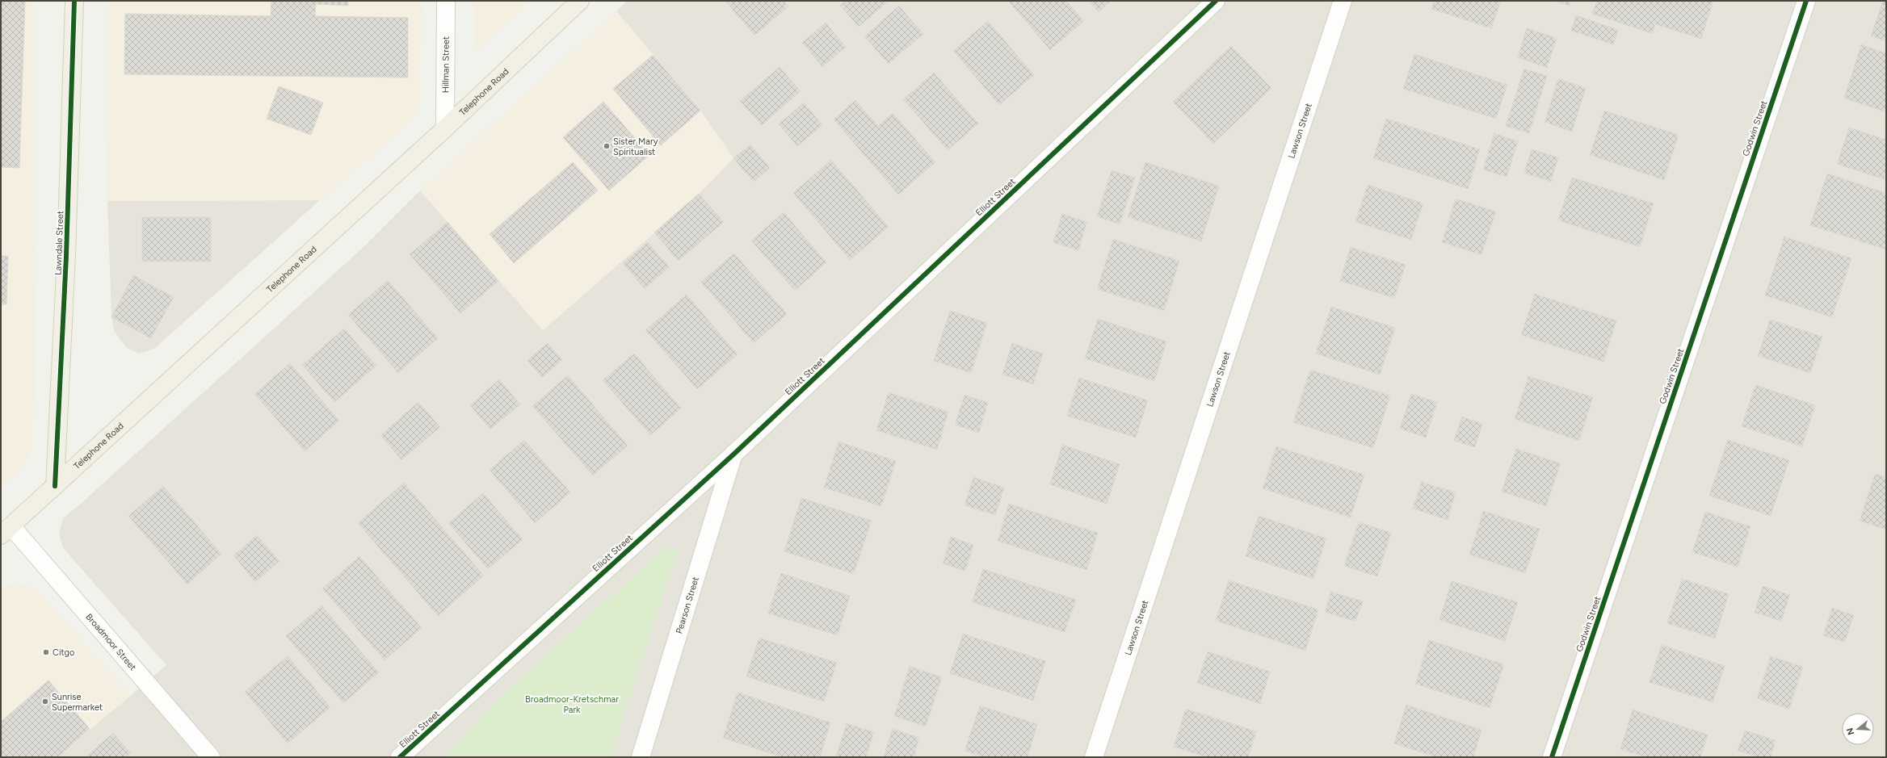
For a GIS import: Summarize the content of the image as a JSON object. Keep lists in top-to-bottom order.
{
  "streets": {
    "main road": ["Telephone Road", "Lawndale Street"],
    "street": [
      "Hillman Street",
      "Godwin Street",
      "Lawson Street",
      "Elliott Street",
      "Pearson Street",
      "Broadmoor Street"
    ]
  },
  "crossings": [
    ["Hillman Street", "Telephone Road"],
    ["Telephone Road", "Lawndale Street"],
    ["Telephone Road", "Broadmoor Street"],
    ["Elliott Street", "Pearson Street"]
  ],
  "parks": ["Broadmoor-Kretschmar Park"],
  "places": ["Sister Mary Spiritualist", "Citgo", "Sunrise Supermarket"],
  "north": "left"
}
